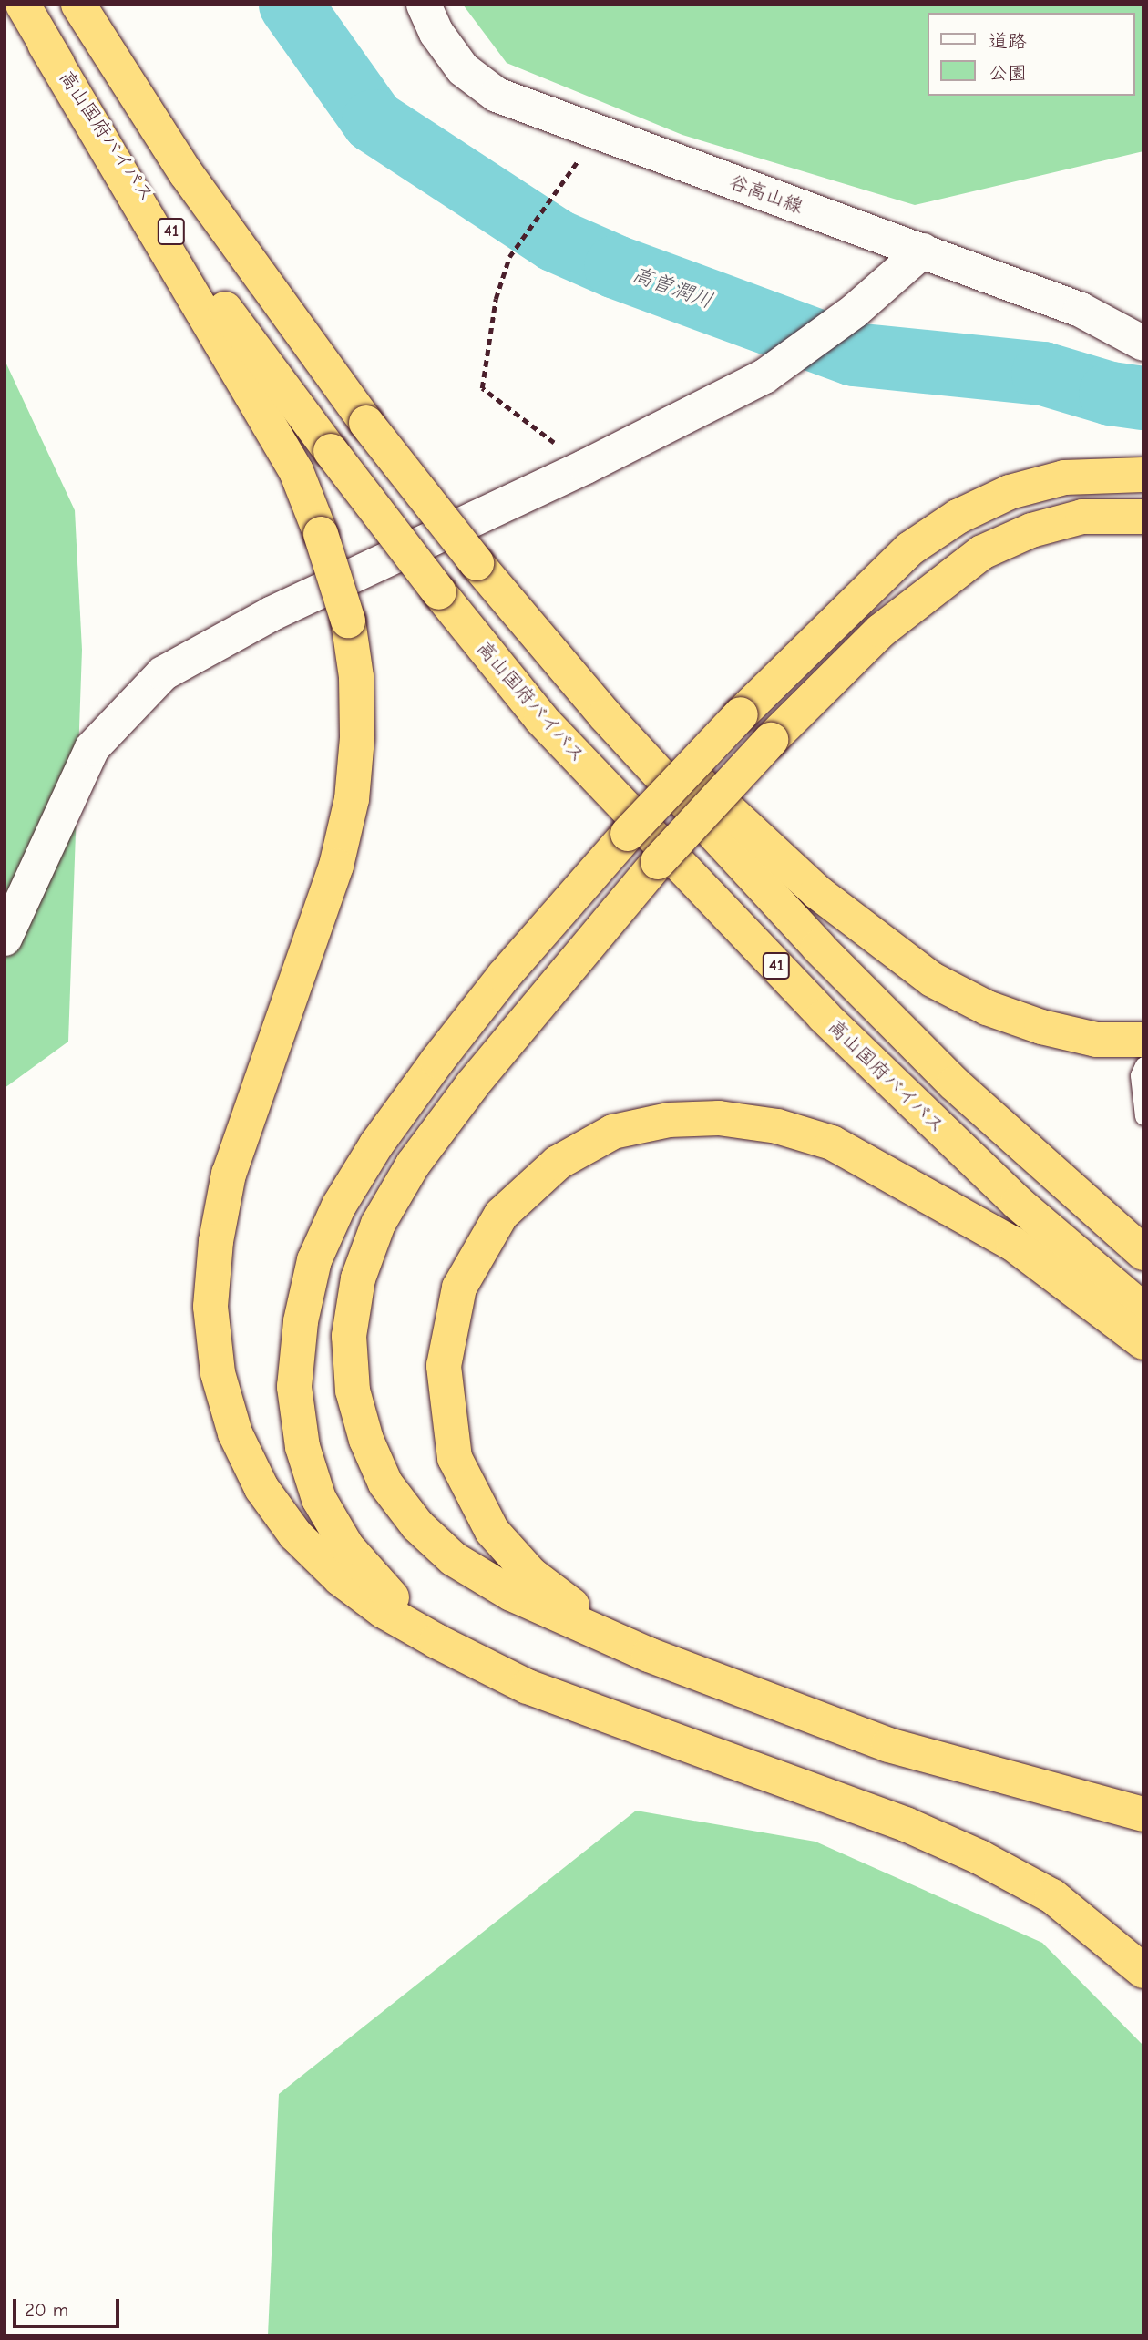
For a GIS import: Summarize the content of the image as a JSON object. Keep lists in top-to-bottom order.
{
  "streets": {
    "highway": ["高山国府バイパス", "41"],
    "street": ["谷高山線"]
  },
  "water": ["高曽潤川"],
  "legend": ["道路", "公園"],
  "scale_bar": "20 m"
}
